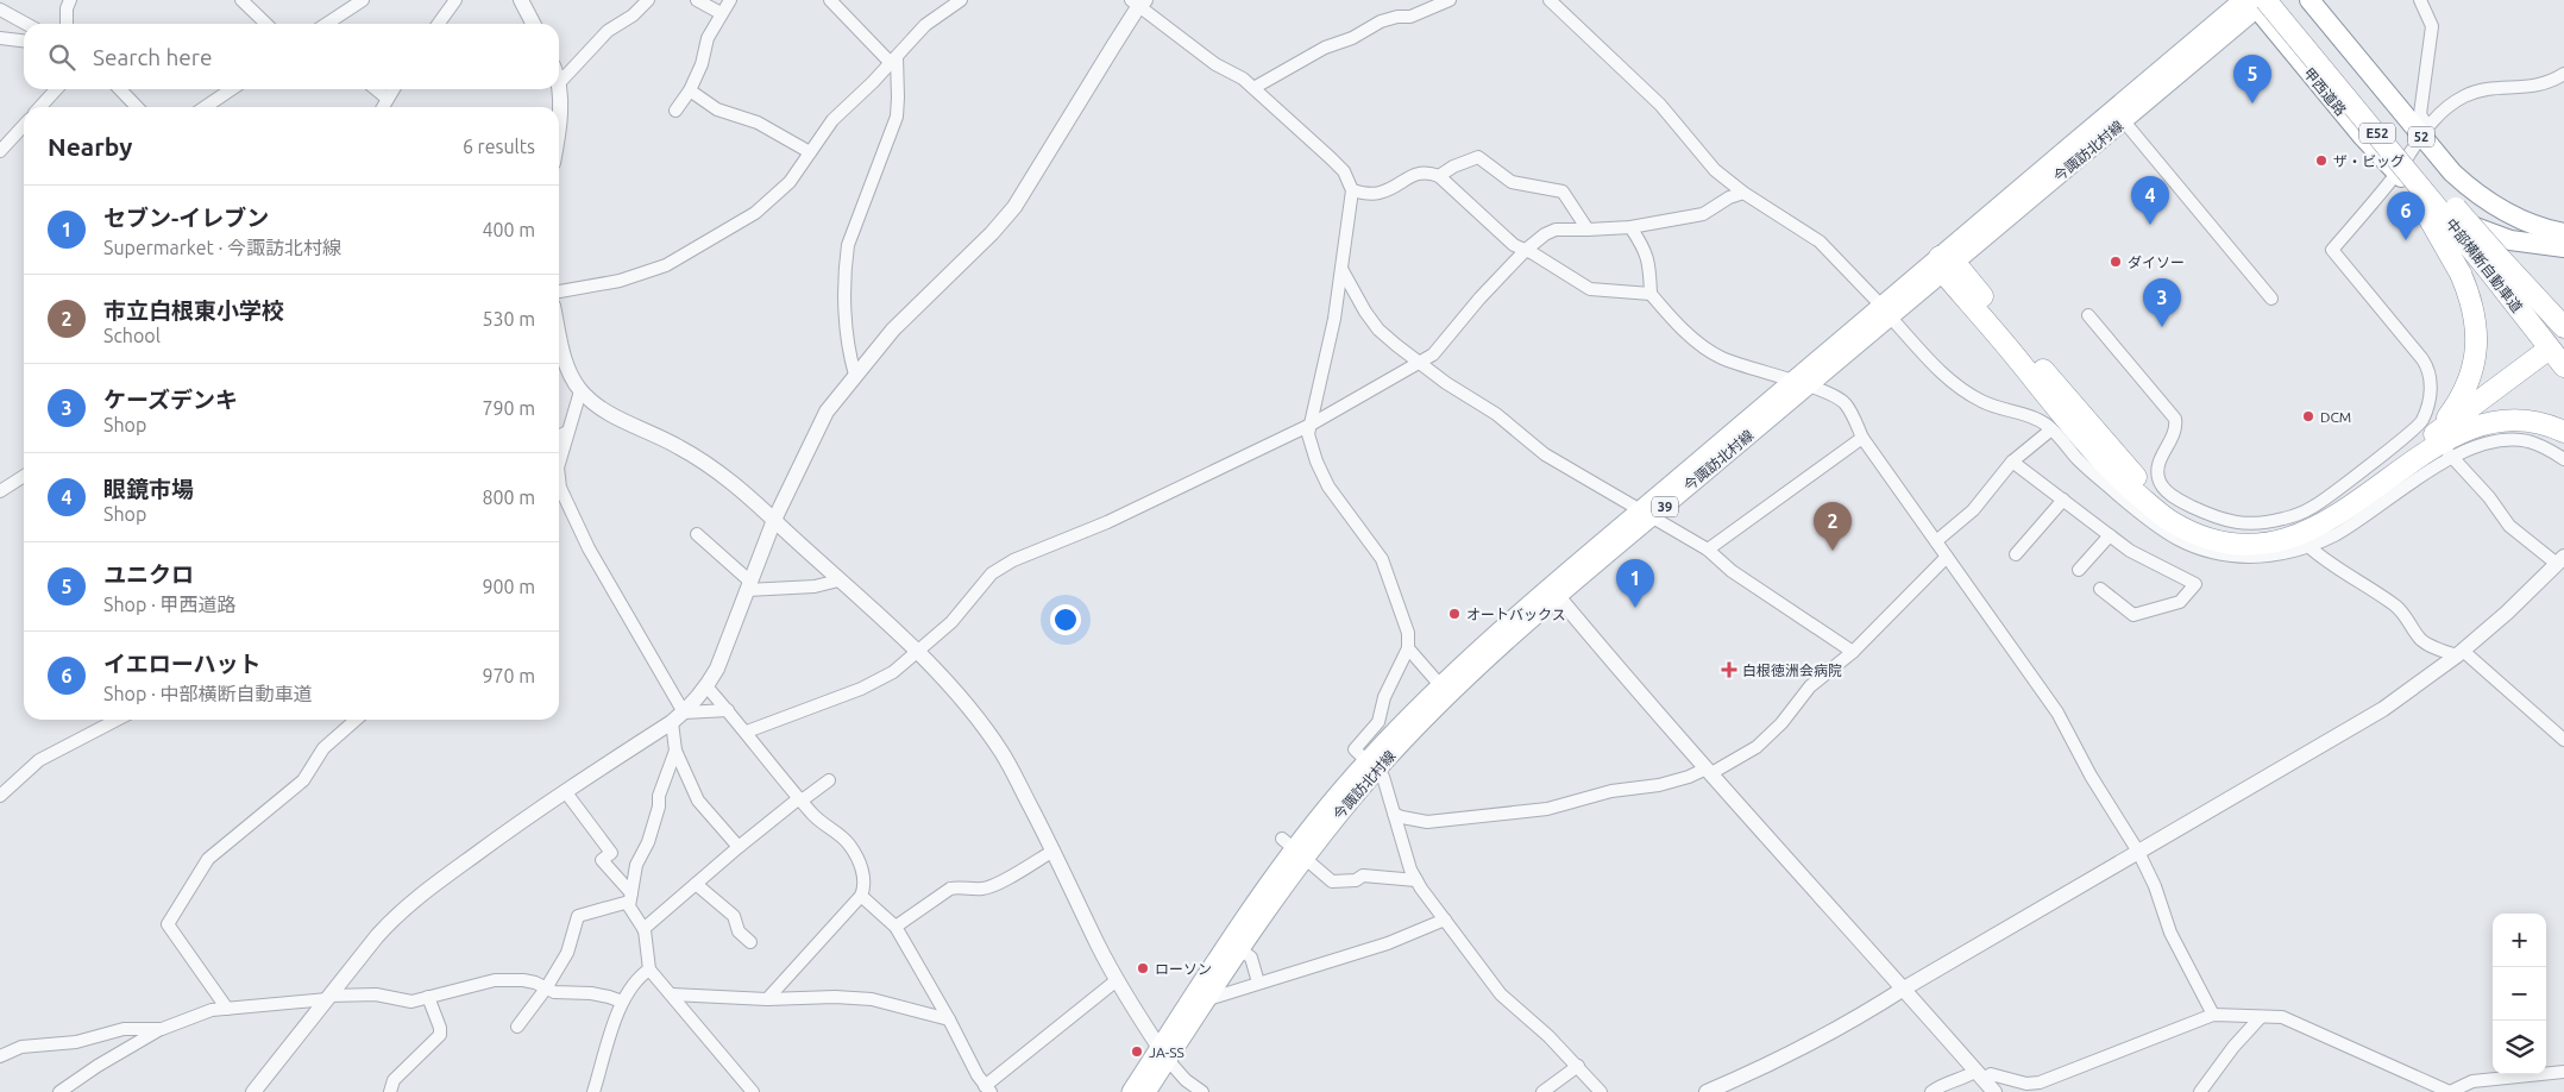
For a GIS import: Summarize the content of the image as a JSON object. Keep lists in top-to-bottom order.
{
  "streets": {
    "highway": [
      "甲西道路",
      "E52",
      "52",
      "中部横断自動車道"
    ],
    "main road": ["今諏訪北村線", "39"]
  },
  "crossings": [
    ["甲西道路", "今諏訪北村線"],
    ["甲西道路", "中部横断自動車道"],
    ["今諏訪北村線", "中部横断自動車道"]
  ],
  "places": {
    "other": [
      "ザ・ビッグ",
      "ダイソー",
      "DCM",
      "オートバックス",
      "ローソン",
      "JA-SS"
    ],
    "health": ["白根徳洲会病院"]
  },
  "page": {
    "search": "Search here",
    "pins": [
      "5",
      "4",
      "6",
      "3",
      "2",
      "1"
    ],
    "heading": ["Nearby", "6 results"],
    "list": [
      {
        "mark": "1",
        "name": "セブン-イレブン",
        "note": "Supermarket · 今諏訪北村線",
        "value": "400 m"
      },
      {
        "mark": "2",
        "name": "市立白根東小学校",
        "note": "School",
        "value": "530 m"
      },
      {
        "mark": "3",
        "name": "ケーズデンキ",
        "note": "Shop",
        "value": "790 m"
      },
      {
        "mark": "4",
        "name": "眼鏡市場",
        "note": "Shop",
        "value": "800 m"
      },
      {
        "mark": "5",
        "name": "ユニクロ",
        "note": "Shop · 甲西道路",
        "value": "900 m"
      },
      {
        "mark": "6",
        "name": "イエローハット",
        "note": "Shop · 中部横断自動車道",
        "value": "970 m"
      }
    ],
    "map_buttons": ["+", "−"]
  }
}
